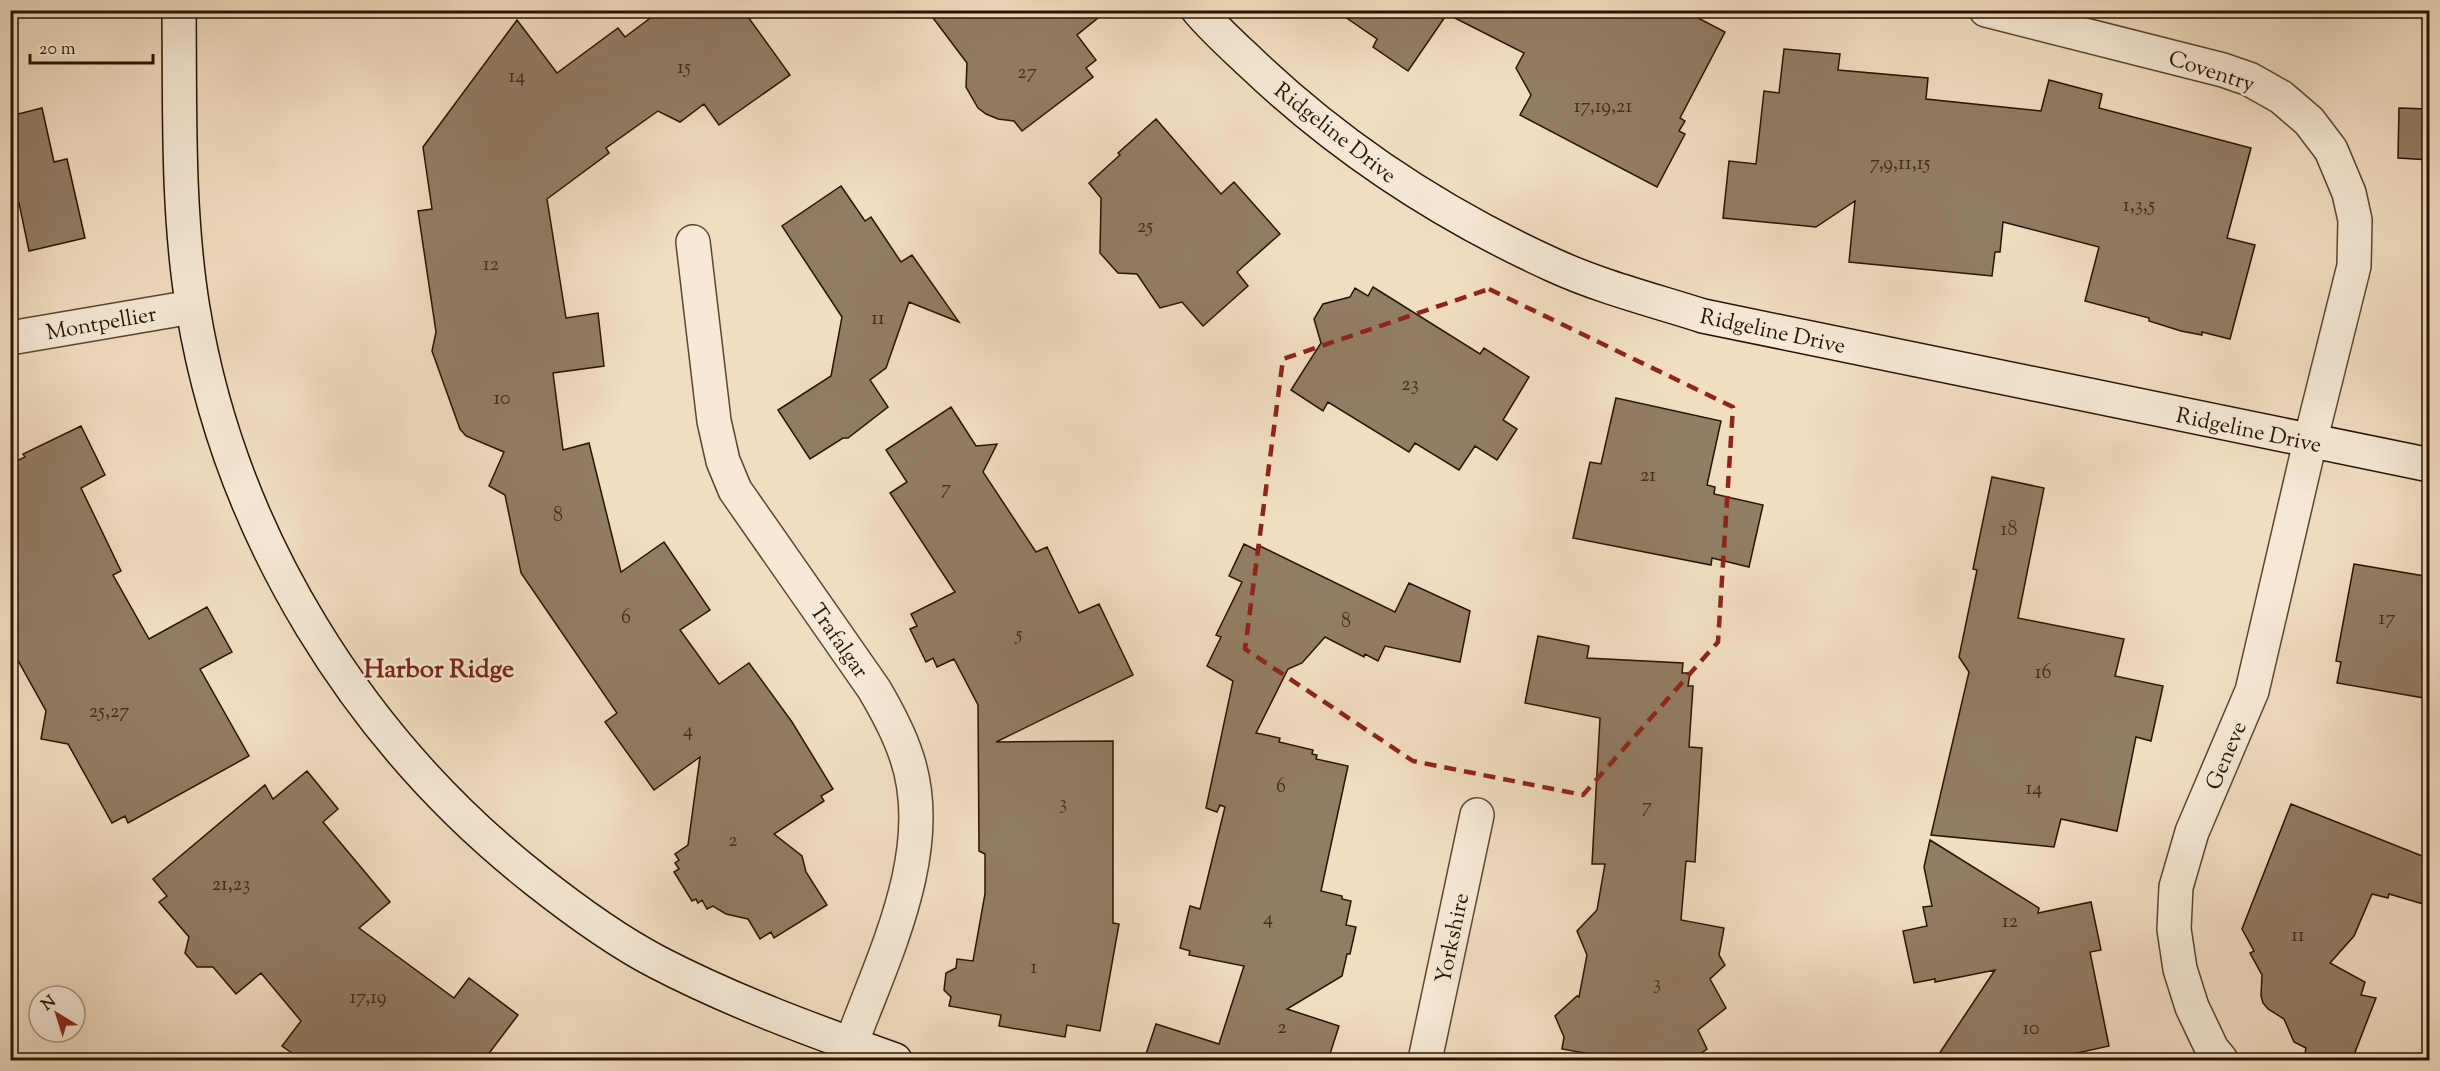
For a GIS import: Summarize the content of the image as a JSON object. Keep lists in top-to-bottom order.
{
  "streets": {
    "street": [
      "Coventry",
      "Ridgeline Drive",
      "Montpellier",
      "Trafalgar",
      "Geneve",
      "Yorkshire"
    ]
  },
  "crossings": [
    ["Coventry", "Ridgeline Drive"],
    ["Coventry", "Geneve"],
    ["Ridgeline Drive", "Geneve"]
  ],
  "districts": ["Harbor Ridge"],
  "house_numbers": [
    "15",
    "27",
    "14",
    "17,19,21",
    "7,9,11,15",
    "1,3,5",
    "25",
    "12",
    "11",
    "23",
    "10",
    "21",
    "7",
    "8",
    "18",
    "6",
    "17",
    "8",
    "5",
    "16",
    "25,27",
    "4",
    "6",
    "14",
    "3",
    "7",
    "2",
    "21,23",
    "4",
    "12",
    "11",
    "1",
    "3",
    "17,19",
    "2",
    "10"
  ],
  "scale_bar": "20 m",
  "north": "top left"
}
